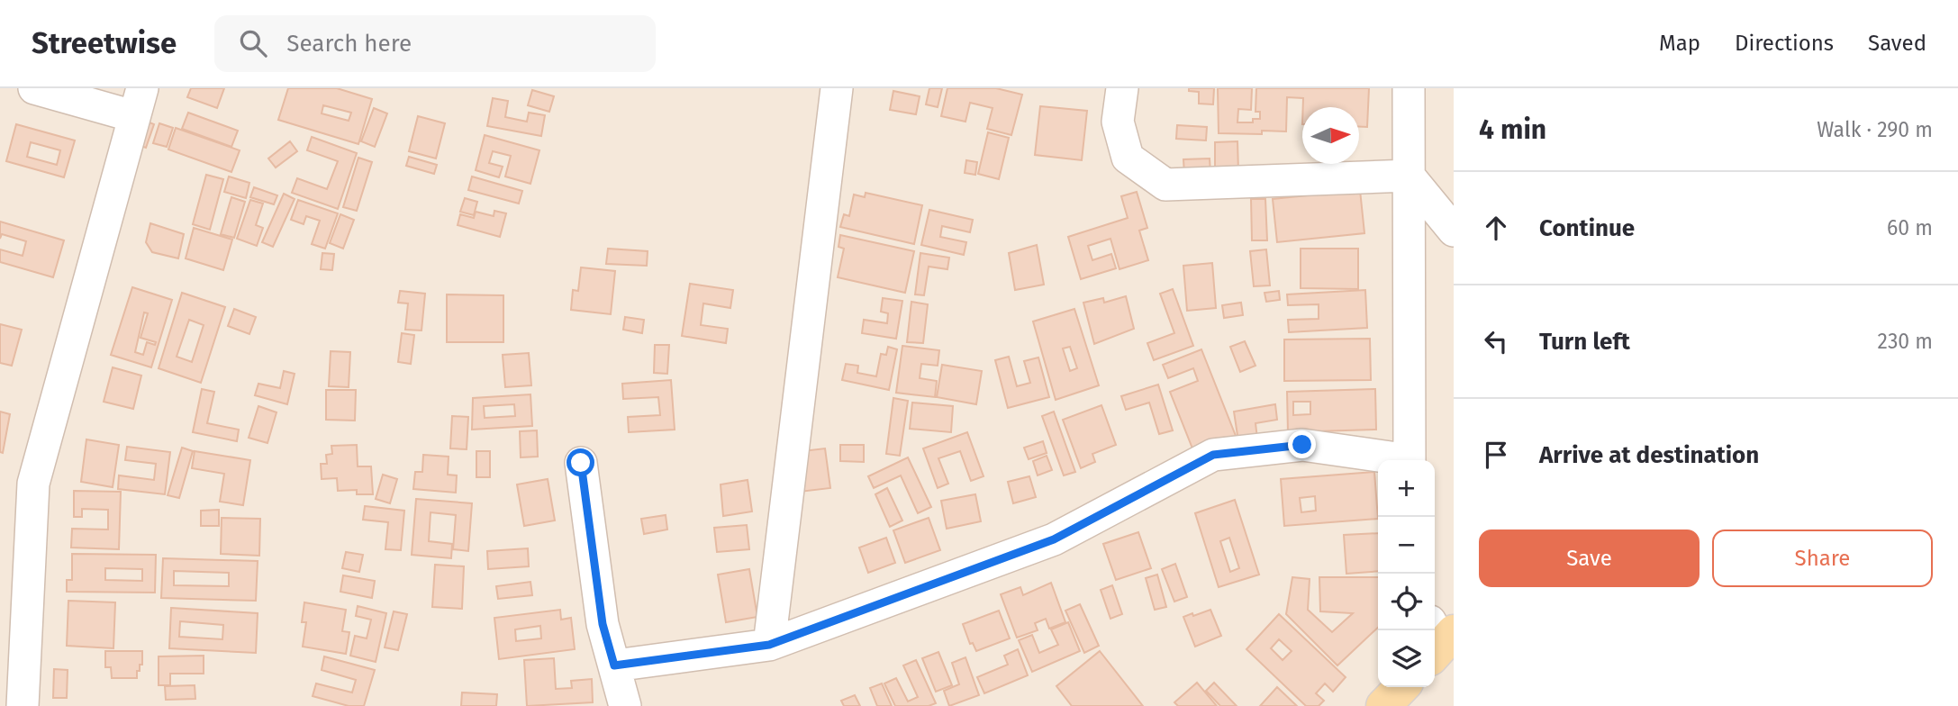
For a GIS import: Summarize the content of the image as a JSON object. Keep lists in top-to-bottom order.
{
  "north": "right",
  "page": {
    "header": "Streetwise",
    "search": "Search here",
    "nav": ["Map", "Directions", "Saved"],
    "heading": ["4 min", "Walk · 290 m"],
    "list": [
      ["Continue", "60 m"],
      ["Turn left", "230 m"],
      "Arrive at destination"
    ],
    "map_buttons": ["+", "−"],
    "buttons": ["Save", "Share"]
  }
}
